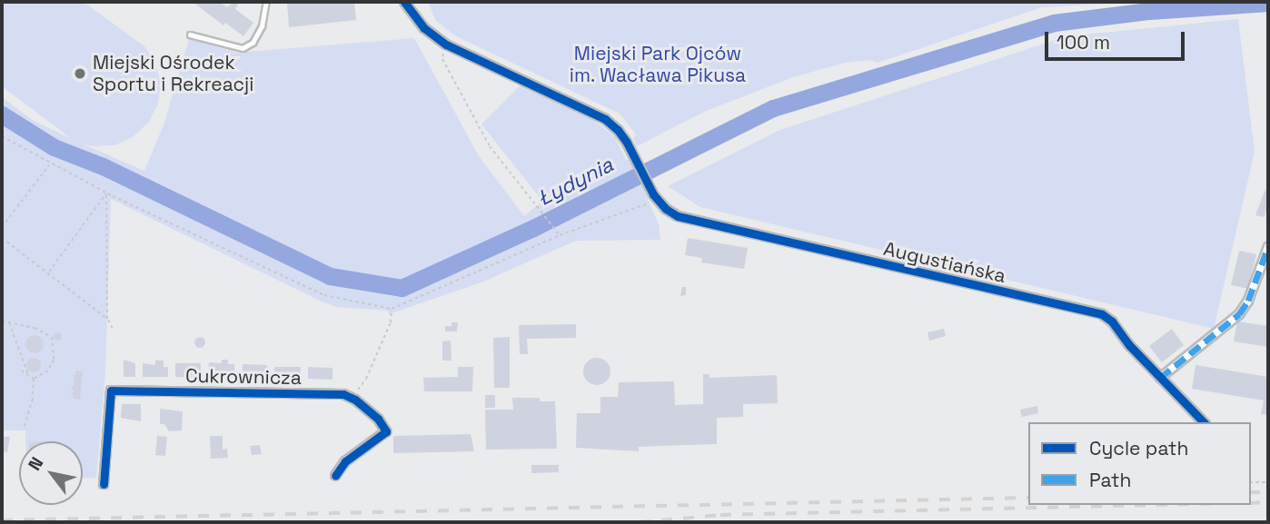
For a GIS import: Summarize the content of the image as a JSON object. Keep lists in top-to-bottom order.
{
  "streets": {
    "street": ["Augustiańska", "Cukrownicza"]
  },
  "water": ["Łydynia"],
  "parks": ["Miejski Park Ojców im. Wacława Pikusa"],
  "places": ["Miejski Ośrodek Sportu i Rekreacji"],
  "legend": ["Cycle path", "Path"],
  "scale_bar": "100 m",
  "north": "top left"
}
